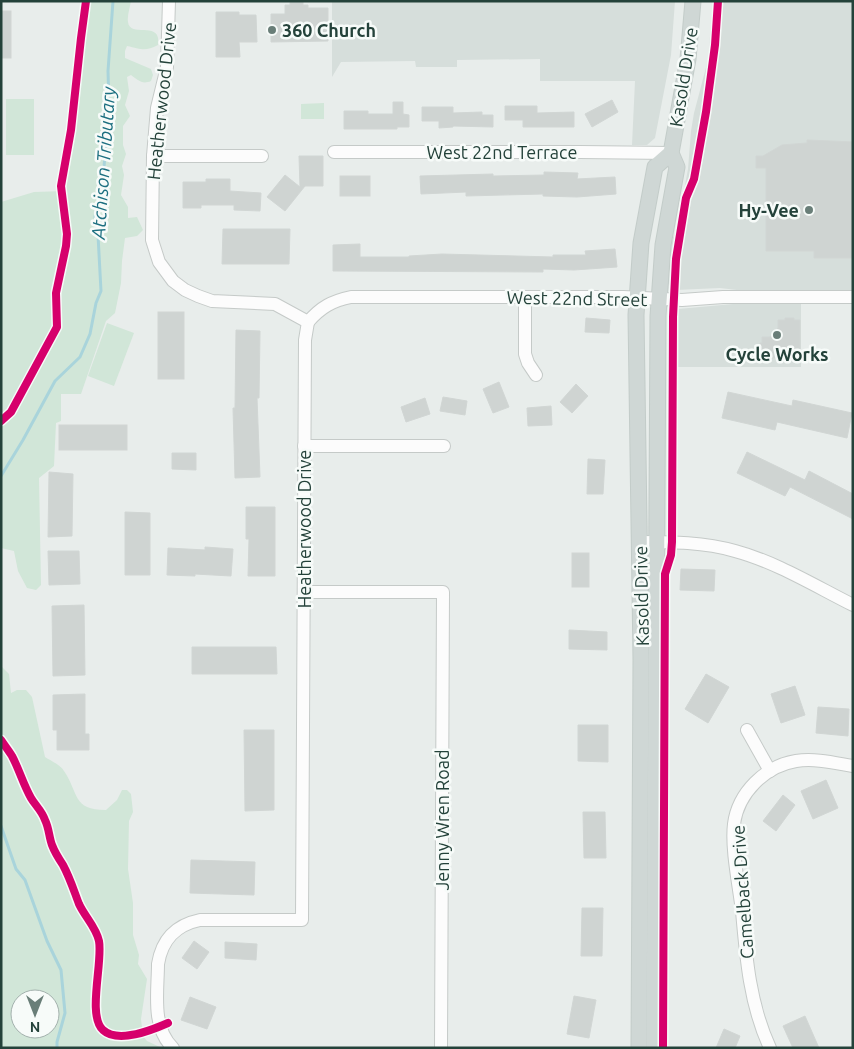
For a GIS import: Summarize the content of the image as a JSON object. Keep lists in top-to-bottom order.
{
  "streets": {
    "main road": ["Kasold Drive"],
    "street": [
      "Heatherwood Drive",
      "West 22nd Terrace",
      "West 22nd Street",
      "Jenny Wren Road",
      "Camelback Drive"
    ]
  },
  "crossings": [
    ["Kasold Drive", "West 22nd Terrace"],
    ["Kasold Drive", "West 22nd Street"],
    ["Heatherwood Drive", "West 22nd Street"],
    ["Heatherwood Drive", "Jenny Wren Road"]
  ],
  "water": ["Atchison Tributary"],
  "places": ["360 Church", "Hy-Vee", "Cycle Works"],
  "north": "bottom"
}
